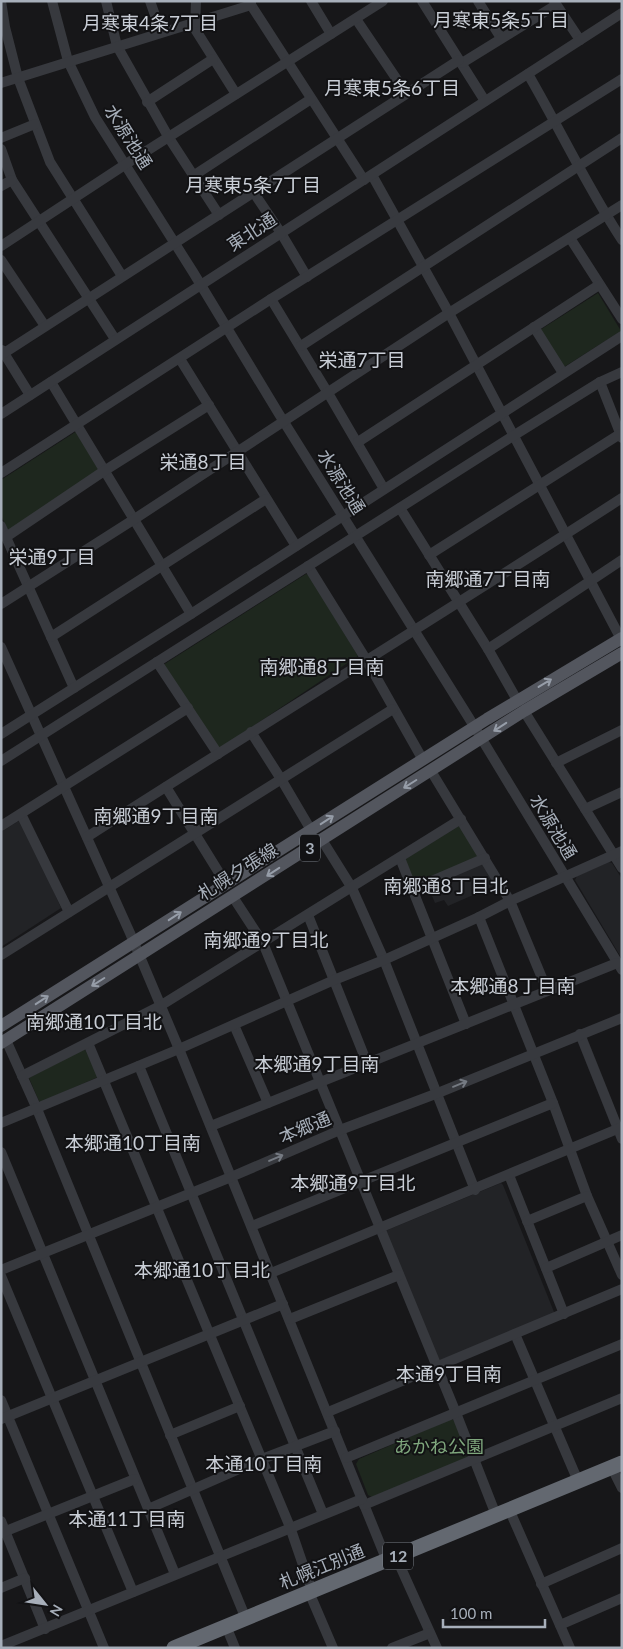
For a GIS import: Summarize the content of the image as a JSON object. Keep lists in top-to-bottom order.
{
  "streets": {
    "highway": ["12", "札幌江別通"],
    "main road": ["3", "札幌夕張線"],
    "street": ["水源池通", "東北通", "本郷通"]
  },
  "crossings": [
    ["水源池通", "東北通"],
    ["水源池通", "札幌夕張線"]
  ],
  "districts": [
    "月寒東5条5丁目",
    "月寒東4条7丁目",
    "月寒東5条6丁目",
    "月寒東5条7丁目",
    "栄通7丁目",
    "栄通8丁目",
    "栄通9丁目",
    "南郷通7丁目南",
    "南郷通8丁目南",
    "南郷通9丁目南",
    "南郷通8丁目北",
    "南郷通9丁目北",
    "本郷通8丁目南",
    "南郷通10丁目北",
    "本郷通9丁目南",
    "本郷通10丁目南",
    "本郷通9丁目北",
    "本郷通10丁目北",
    "本通9丁目南",
    "本通10丁目南",
    "本通11丁目南"
  ],
  "parks": ["あかね公園"],
  "scale_bar": "100 m",
  "north": "bottom right"
}
